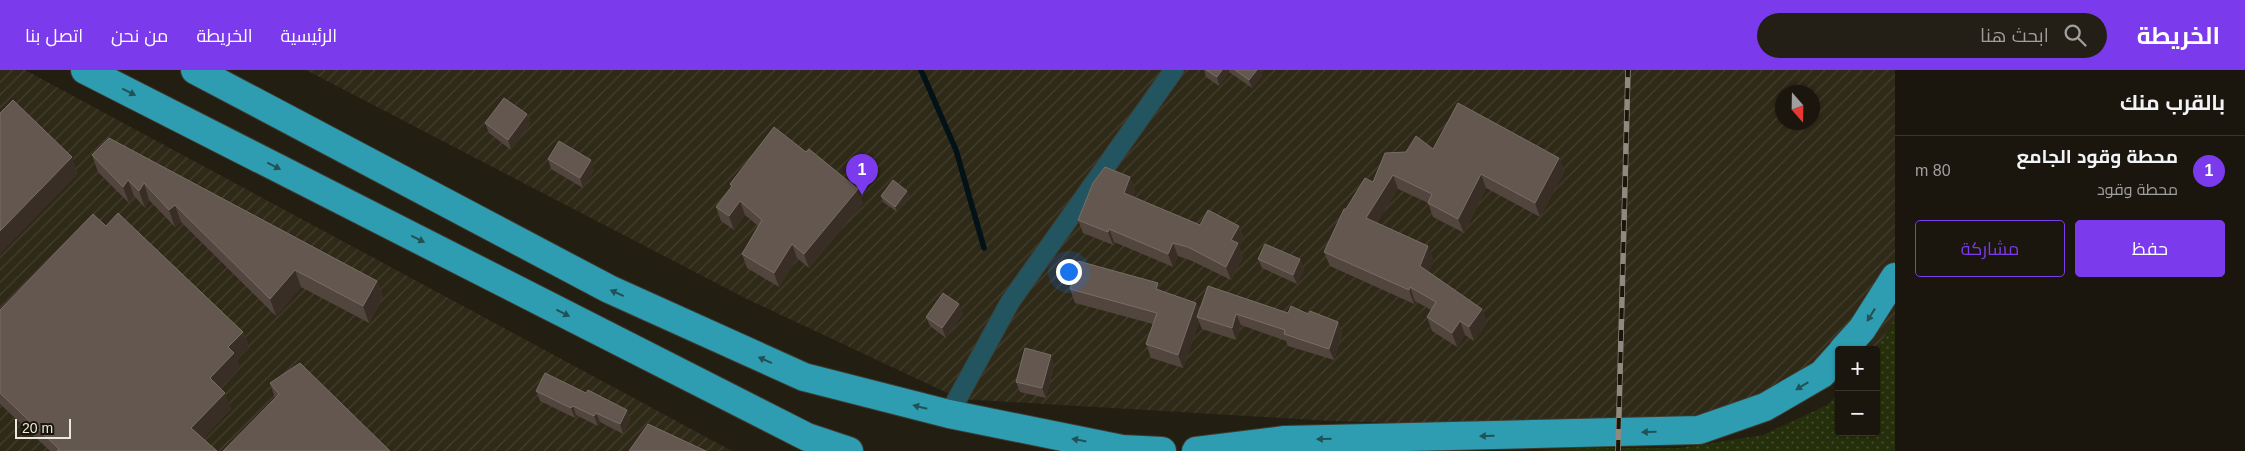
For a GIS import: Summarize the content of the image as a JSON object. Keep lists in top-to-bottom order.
{
  "scale_bar": "20 m",
  "north": "bottom",
  "page": {
    "header": "الخريطة",
    "search": "ابحث هنا",
    "nav": [
      "الرئيسية",
      "الخريطة",
      "من نحن",
      "اتصل بنا"
    ],
    "heading": "بالقرب منك",
    "list": [
      {
        "mark": "1",
        "name": "محطة وقود الجامع",
        "note": "محطة وقود",
        "value": "80 m"
      }
    ],
    "pins": "1",
    "buttons": ["حفظ", "مشاركة"],
    "map_buttons": ["+", "−"],
    "scale": "20 m"
  }
}
